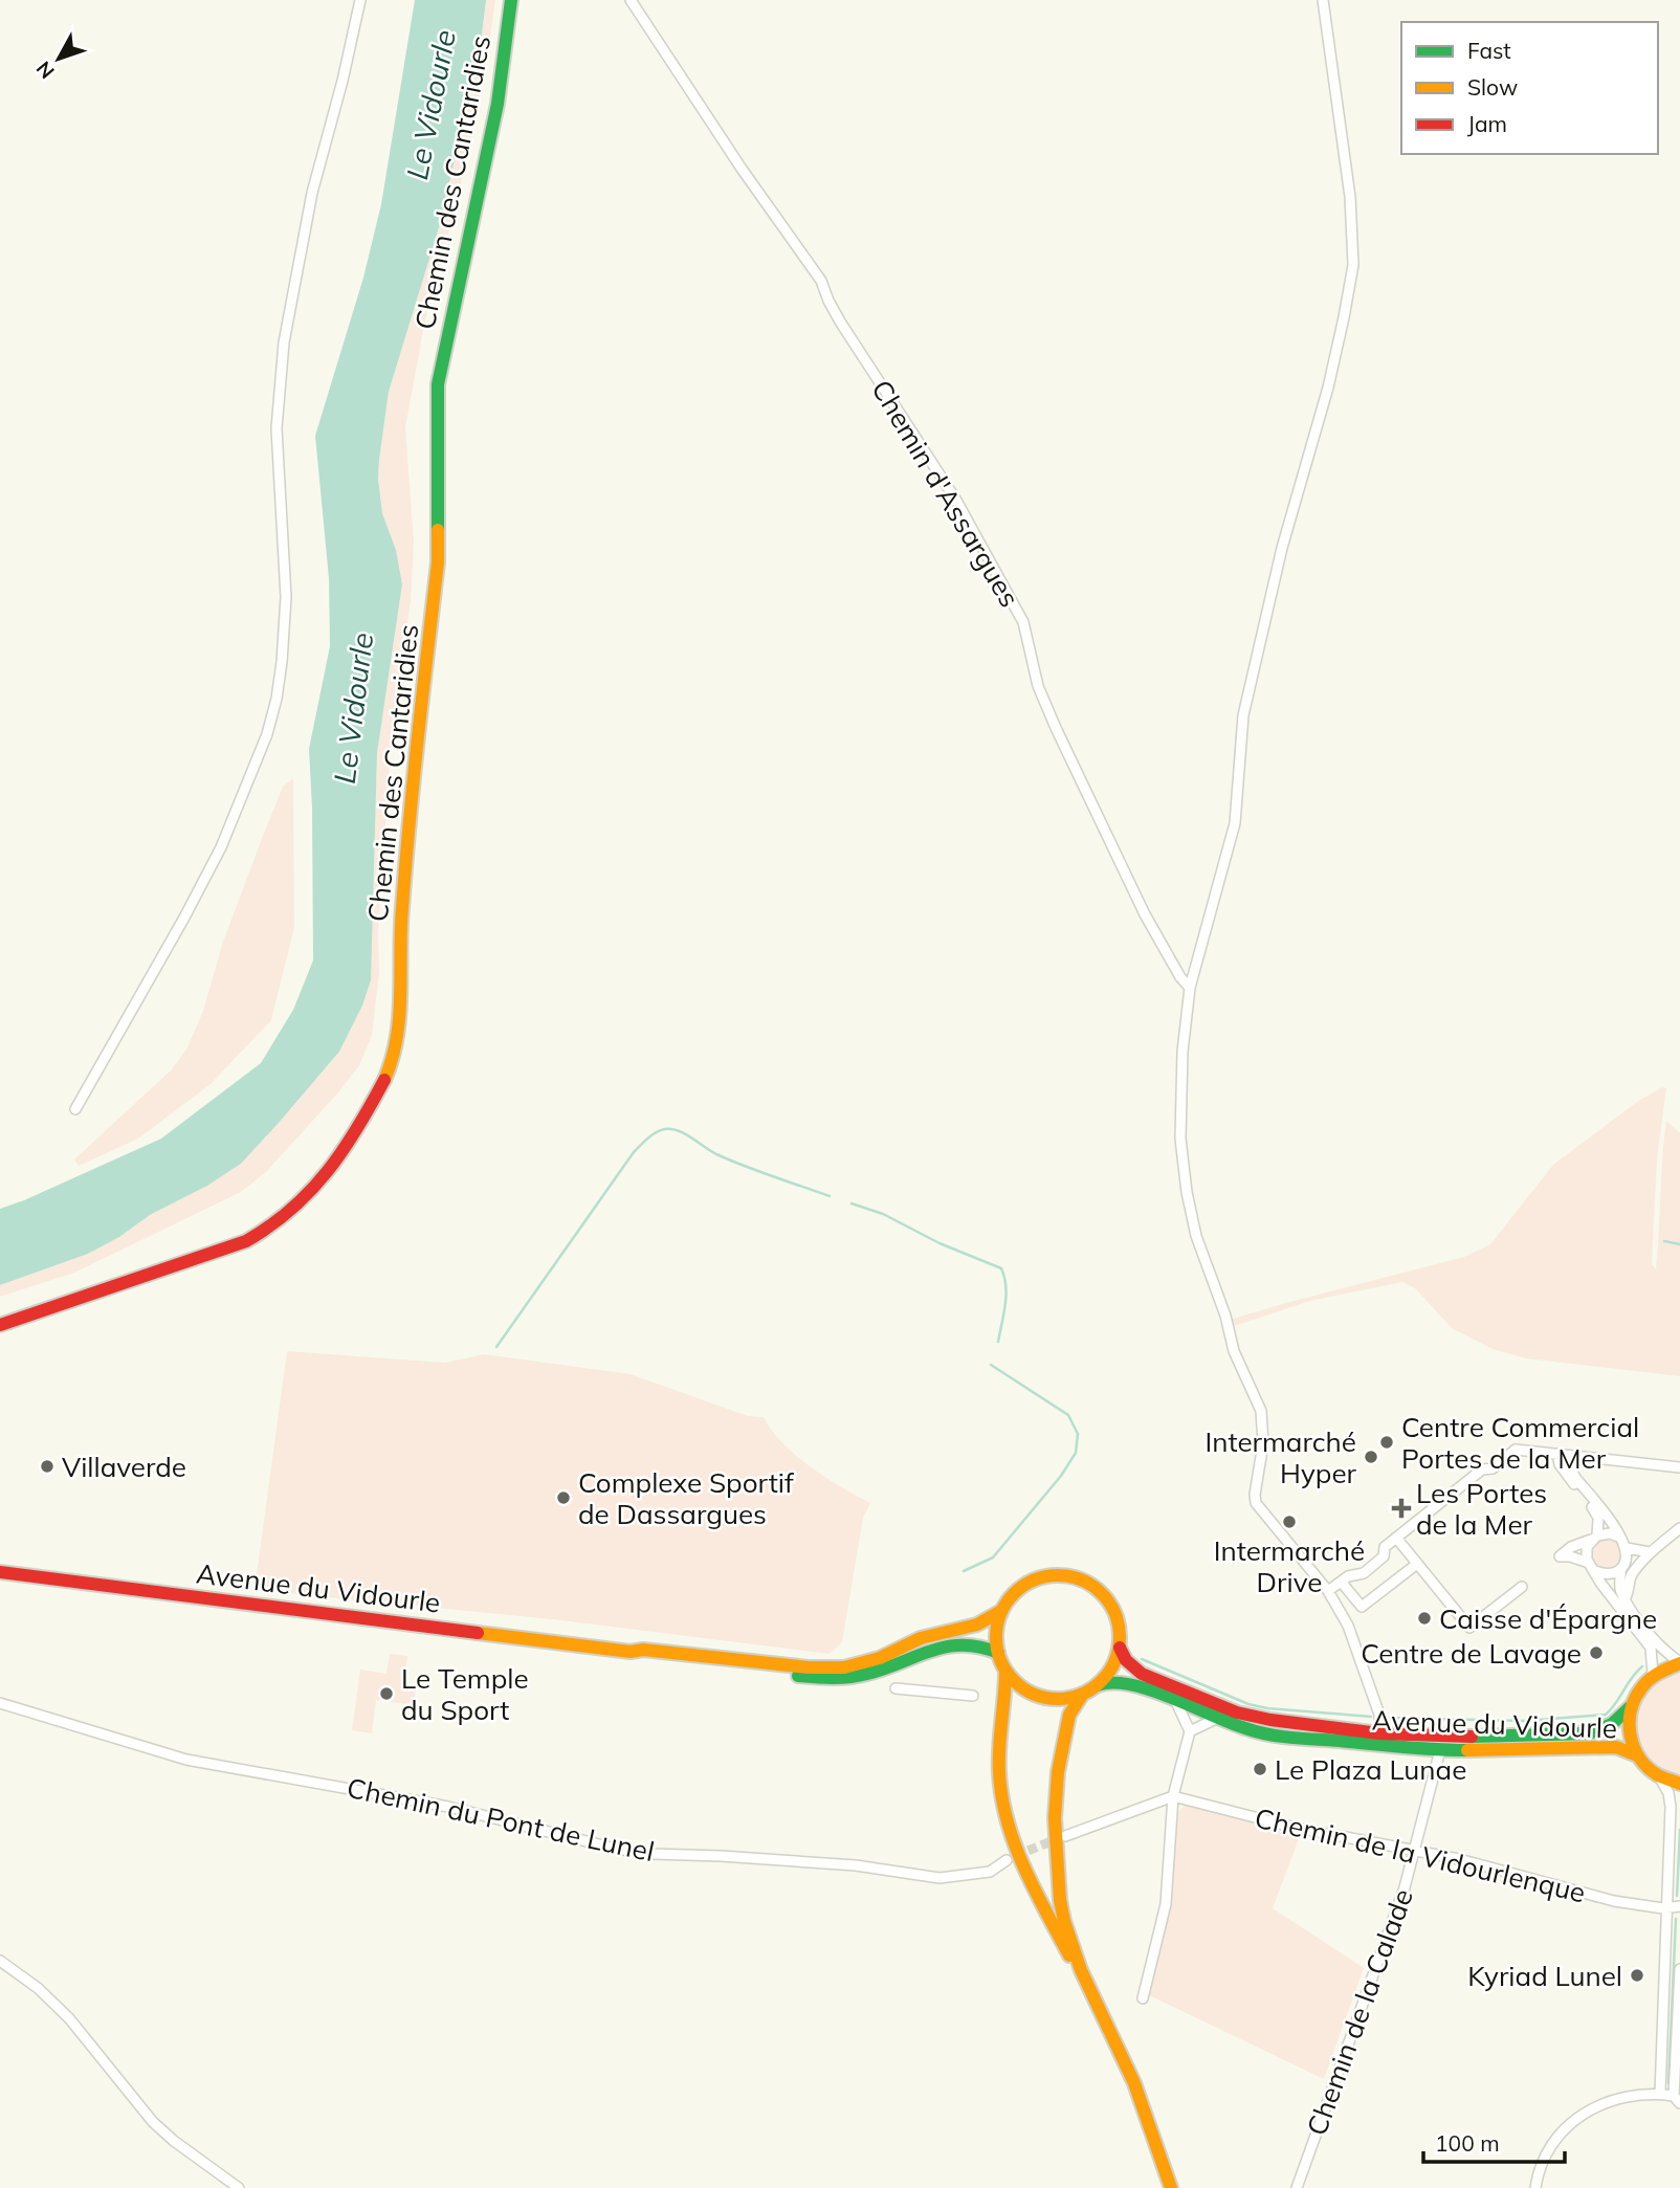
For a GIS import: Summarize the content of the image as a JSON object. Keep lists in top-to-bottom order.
{
  "streets": {
    "main road": ["Chemin des Cantaridies", "Avenue du Vidourle"],
    "street": [
      "Chemin d'Assargues",
      "Chemin du Pont de Lunel",
      "Chemin de la Vidourlenque",
      "Chemin de la Calade"
    ]
  },
  "crossings": [
    ["Avenue du Vidourle", "Chemin de la Calade"],
    ["Chemin de la Vidourlenque", "Chemin de la Calade"]
  ],
  "water": ["Le Vidourle"],
  "places": {
    "other": [
      "Centre Commercial Portes de la Mer",
      "Intermarché Hyper",
      "Villaverde",
      "Complexe Sportif de Dassargues",
      "Intermarché Drive",
      "Caisse d'Épargne",
      "Centre de Lavage",
      "Le Temple du Sport",
      "Le Plaza Lunae",
      "Kyriad Lunel"
    ],
    "health": ["Les Portes de la Mer"]
  },
  "legend": ["Fast", "Slow", "Jam"],
  "scale_bar": "100 m",
  "north": "bottom left"
}
